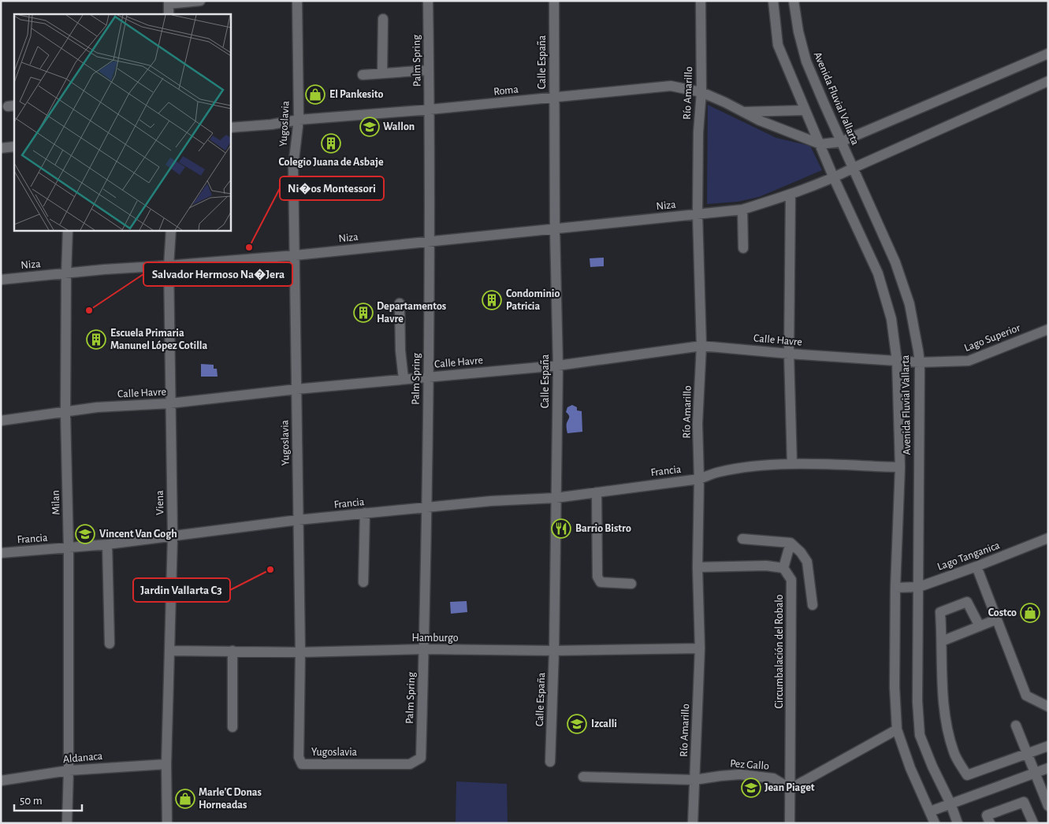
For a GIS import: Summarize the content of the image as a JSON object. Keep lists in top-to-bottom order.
{
  "streets": {
    "street": [
      "Palm Spring",
      "Calle España",
      "Roma",
      "Río Amarillo",
      "Avenida Fluvial Vallarta",
      "Yugoslavia",
      "Niza",
      "Lago Superior",
      "Calle Havre",
      "Francia",
      "Milan",
      "Viena",
      "Lago Tanganica",
      "Hamburgo",
      "Circumbalación del Robalo",
      "Aldanaca",
      "Pez Gallo"
    ]
  },
  "crossings": [
    ["Palm Spring", "Roma"],
    ["Palm Spring", "Yugoslavia"],
    ["Palm Spring", "Niza"],
    ["Palm Spring", "Calle Havre"],
    ["Palm Spring", "Francia"],
    ["Palm Spring", "Hamburgo"],
    ["Calle España", "Roma"],
    ["Calle España", "Niza"],
    ["Calle España", "Calle Havre"],
    ["Calle España", "Francia"],
    ["Calle España", "Hamburgo"],
    ["Roma", "Río Amarillo"],
    ["Roma", "Avenida Fluvial Vallarta"],
    ["Roma", "Yugoslavia"],
    ["Río Amarillo", "Niza"],
    ["Río Amarillo", "Calle Havre"],
    ["Río Amarillo", "Francia"],
    ["Río Amarillo", "Hamburgo"],
    ["Río Amarillo", "Pez Gallo"],
    ["Avenida Fluvial Vallarta", "Niza"],
    ["Avenida Fluvial Vallarta", "Lago Superior"],
    ["Avenida Fluvial Vallarta", "Calle Havre"],
    ["Avenida Fluvial Vallarta", "Francia"],
    ["Avenida Fluvial Vallarta", "Lago Tanganica"],
    ["Yugoslavia", "Niza"],
    ["Yugoslavia", "Calle Havre"],
    ["Yugoslavia", "Francia"],
    ["Yugoslavia", "Hamburgo"],
    ["Niza", "Milan"],
    ["Niza", "Viena"],
    ["Lago Superior", "Calle Havre"],
    ["Calle Havre", "Milan"],
    ["Calle Havre", "Viena"],
    ["Francia", "Milan"],
    ["Francia", "Viena"],
    ["Milan", "Aldanaca"],
    ["Viena", "Hamburgo"],
    ["Viena", "Aldanaca"],
    ["Circumbalación del Robalo", "Pez Gallo"]
  ],
  "places": {
    "shop": ["El Pankesito", "Costco", "Marle'C Donas Horneadas"],
    "school or university": [
      "Wallon",
      "Vincent Van Gogh",
      "Izcalli",
      "Jean Piaget"
    ],
    "building": [
      "Colegio Juana de Asbaje",
      "Condominio Patricia",
      "Departamentos Havre",
      "Escuela Primaria Manunel López Cotilla"
    ],
    "other": ["Ni�os Montessori", "Salvador Hermoso Na�Jera", "Jardin Vallarta C3"],
    "restaurant": ["Barrio Bistro"]
  },
  "scale_bar": "50 m"
}
